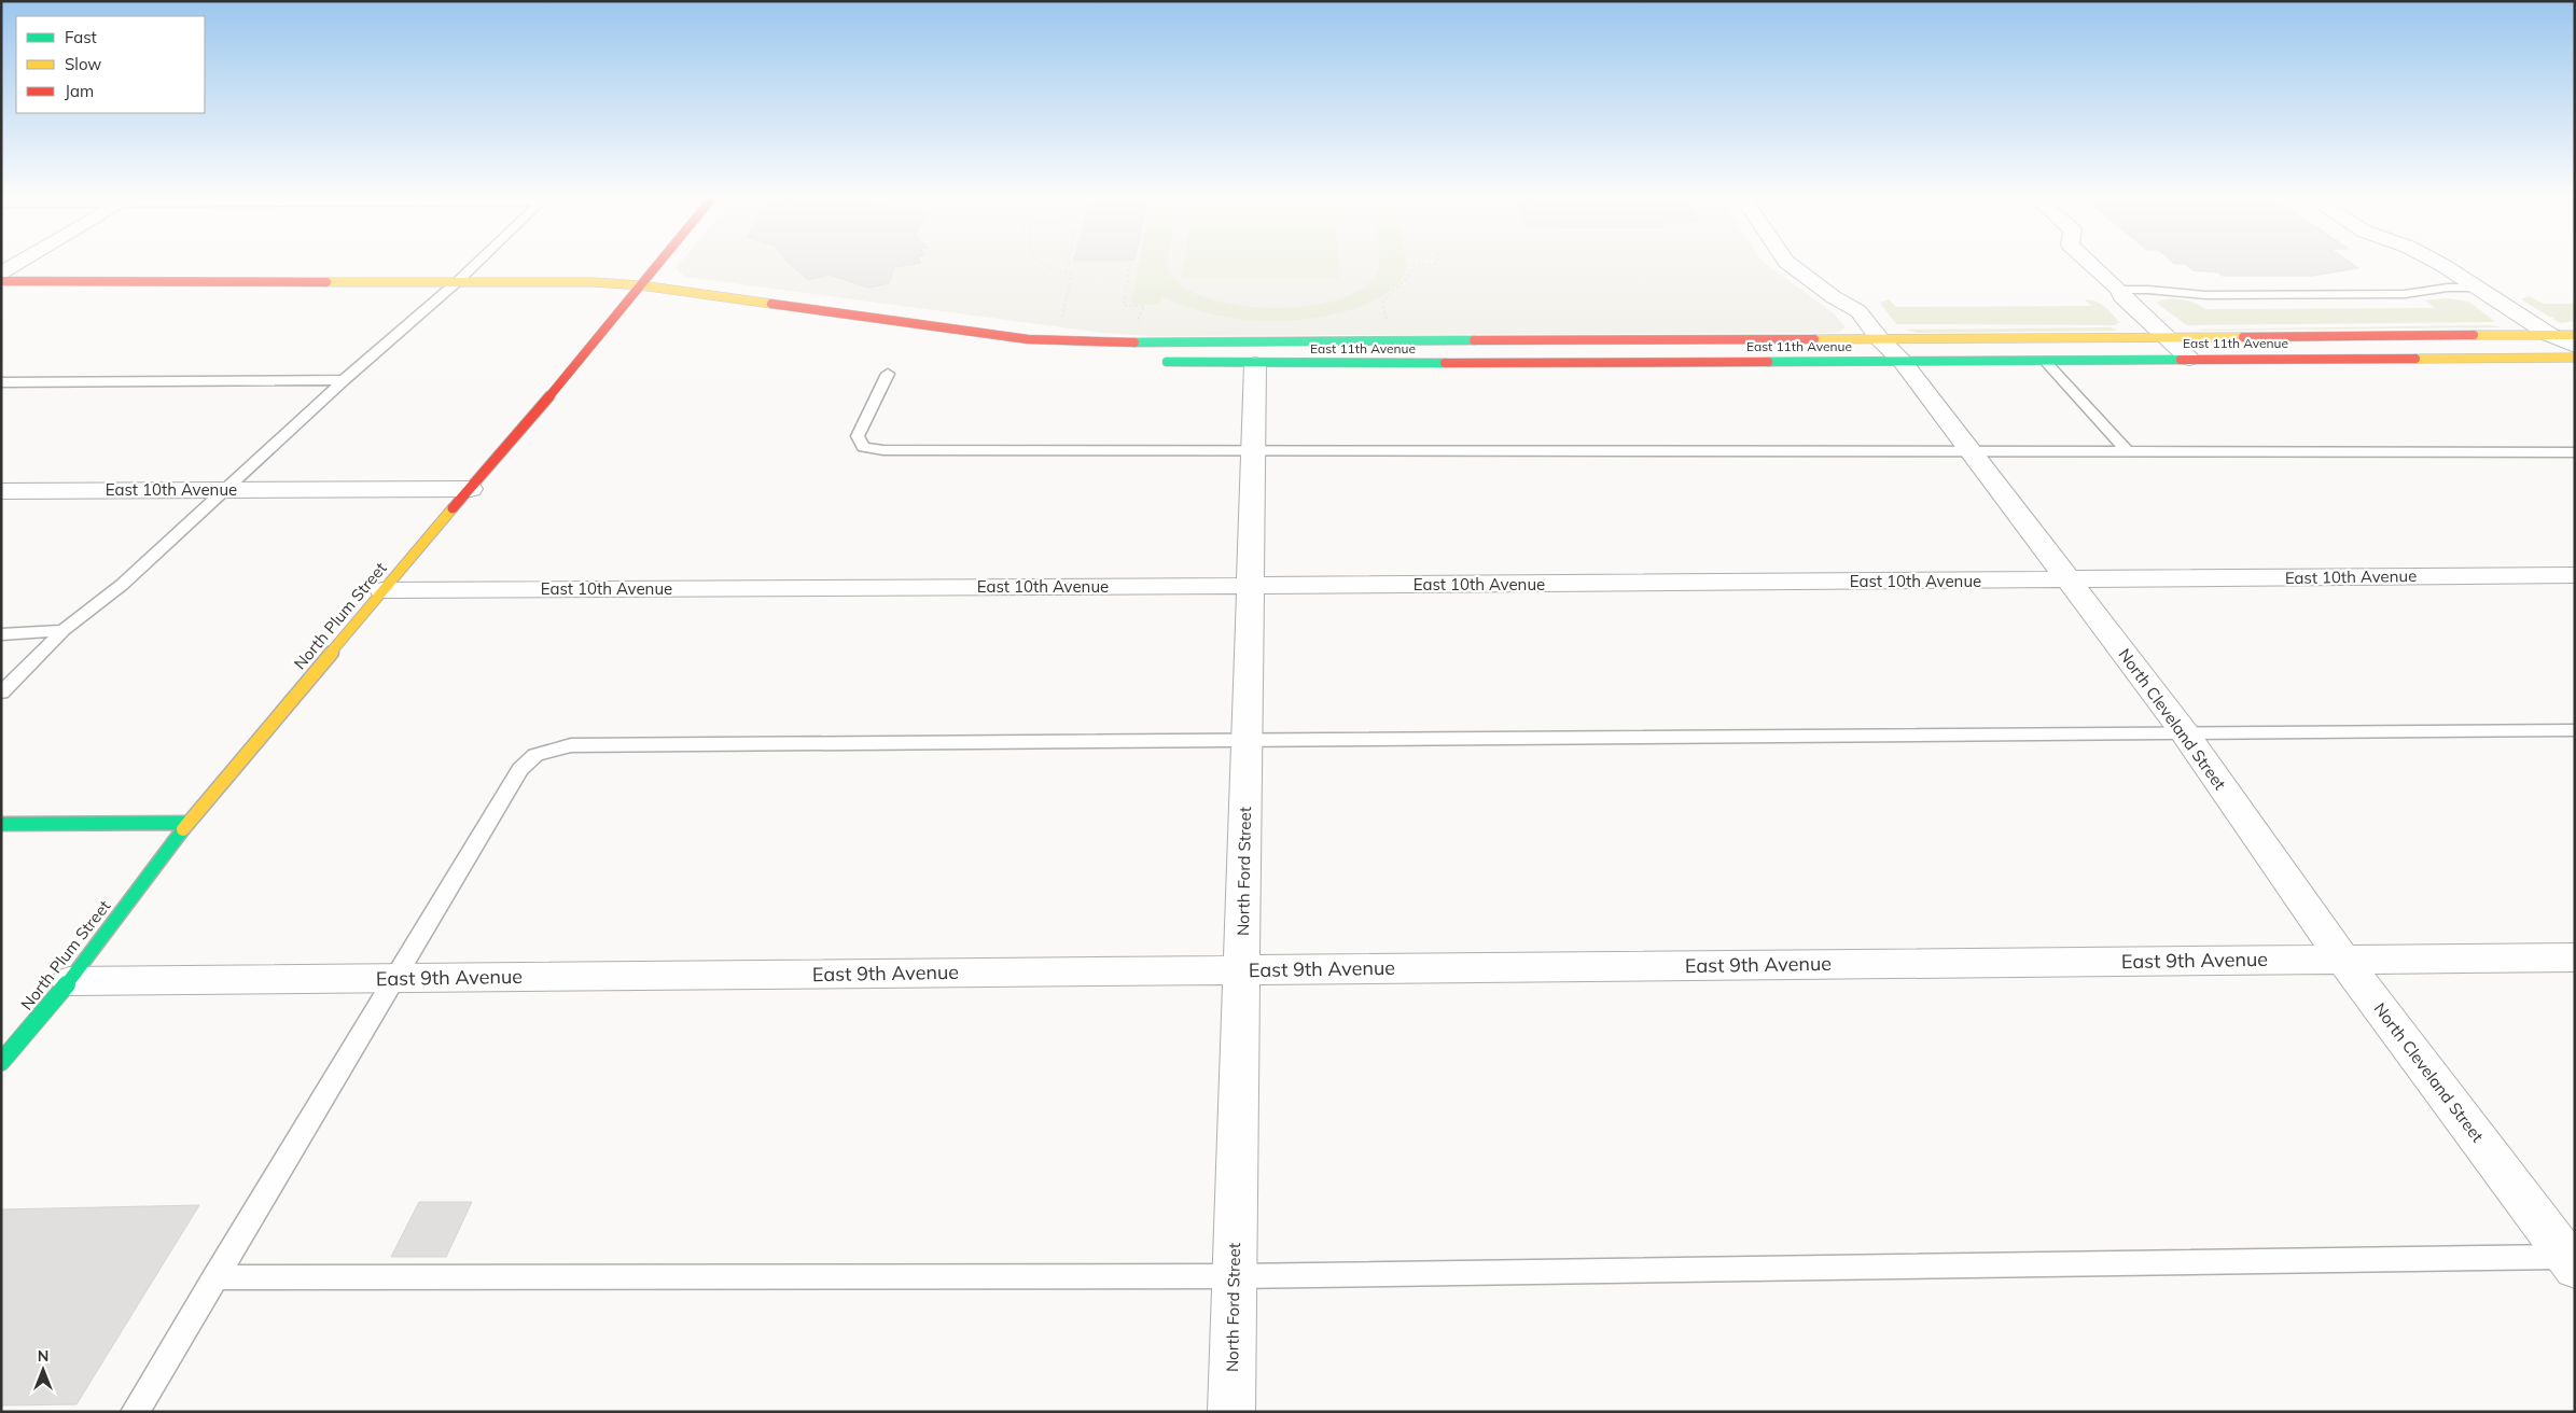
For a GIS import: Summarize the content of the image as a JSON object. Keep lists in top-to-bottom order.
{
  "streets": {
    "street": [
      "East 11th Avenue",
      "East 10th Avenue",
      "North Plum Street",
      "North Cleveland Street",
      "North Ford Street",
      "East 9th Avenue"
    ]
  },
  "crossings": [
    ["East 11th Avenue", "North Plum Street"],
    ["East 11th Avenue", "North Cleveland Street"],
    ["East 11th Avenue", "North Ford Street"],
    ["East 10th Avenue", "North Plum Street"],
    ["East 10th Avenue", "North Cleveland Street"],
    ["East 10th Avenue", "North Ford Street"],
    ["North Plum Street", "East 9th Avenue"],
    ["North Cleveland Street", "East 9th Avenue"],
    ["North Ford Street", "East 9th Avenue"]
  ],
  "legend": ["Fast", "Slow", "Jam"],
  "north": "top"
}
